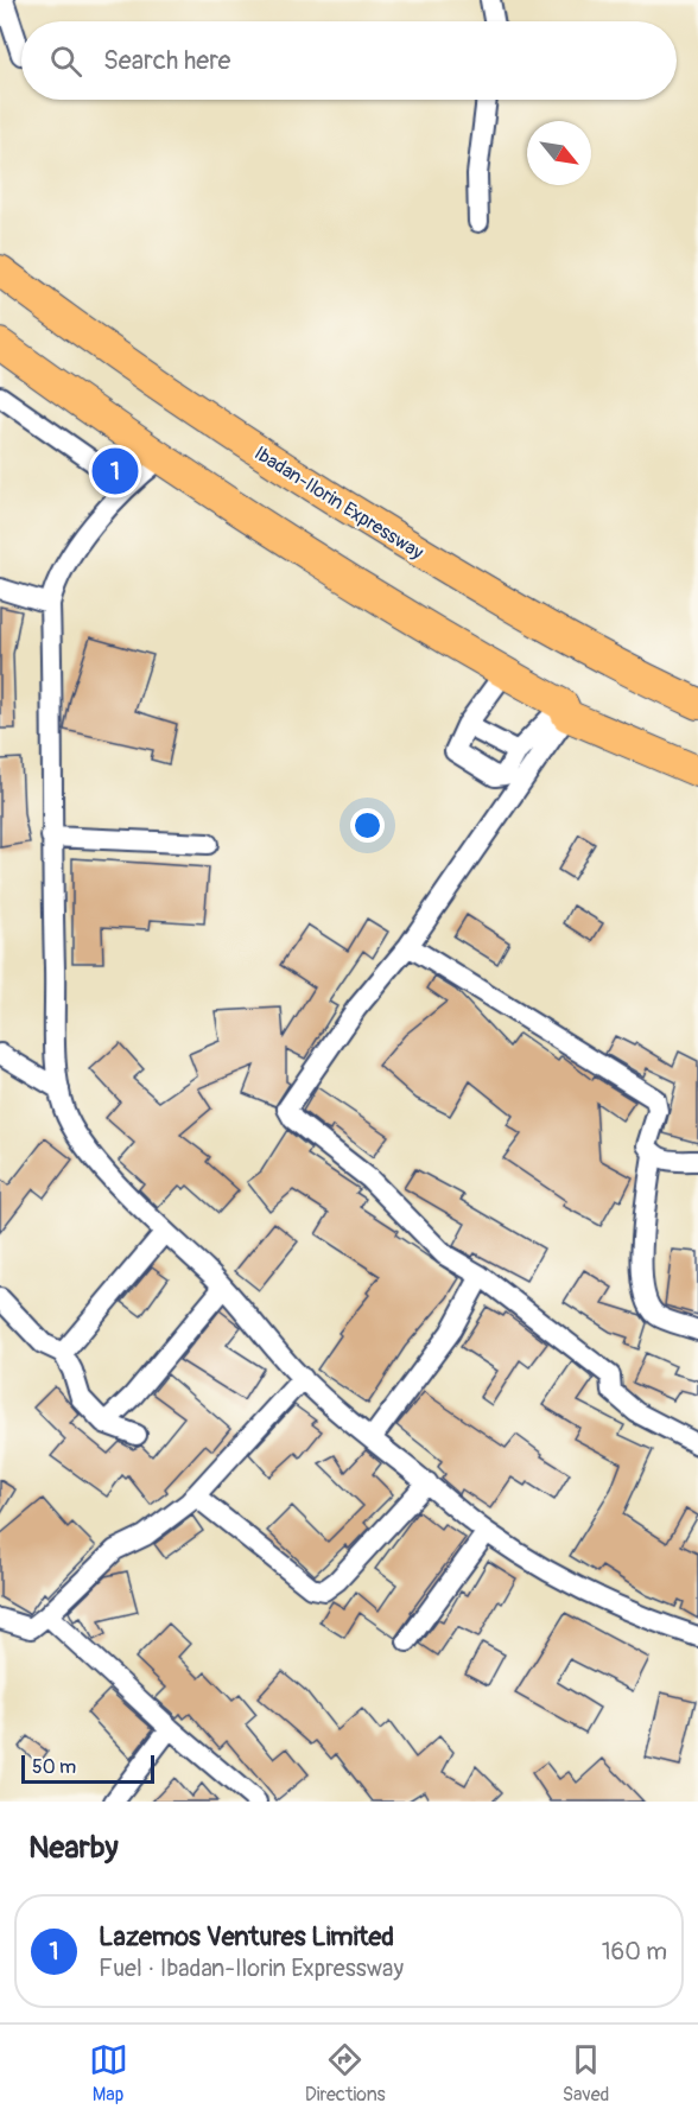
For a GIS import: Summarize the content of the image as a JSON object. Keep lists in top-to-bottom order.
{
  "streets": {
    "highway": ["Ibadan-Ilorin Expressway"]
  },
  "scale_bar": "50 m",
  "north": "bottom right",
  "page": {
    "search": "Search here",
    "pins": "1",
    "scale": "50 m",
    "heading": "Nearby",
    "list": [
      {
        "mark": "1",
        "name": "Lazemos Ventures Limited",
        "note": "Fuel · Ibadan-Ilorin Expressway",
        "value": "160 m"
      }
    ],
    "nav": ["Map", "Directions", "Saved"]
  }
}
